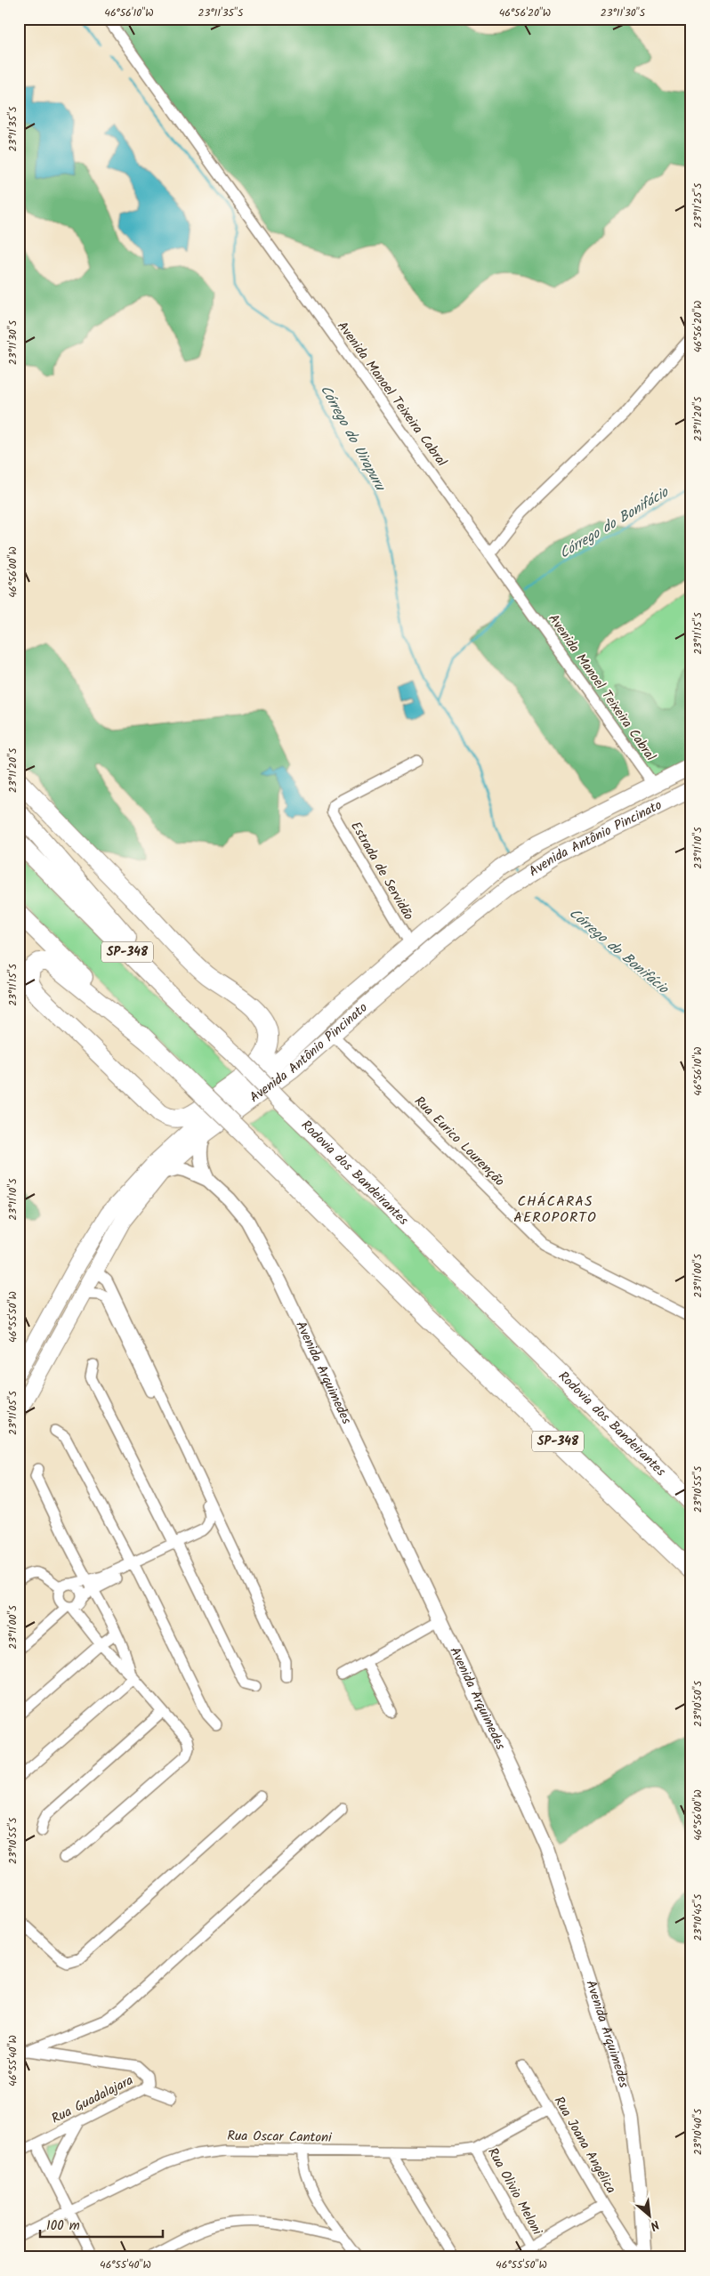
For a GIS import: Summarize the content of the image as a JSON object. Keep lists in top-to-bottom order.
{
  "streets": {
    "highway": ["SP-348", "Rodovia dos Bandeirantes"],
    "main road": ["Avenida Antônio Pincinato", "Avenida Arquimedes"],
    "street": [
      "Avenida Manoel Teixeira Cabral",
      "Estrada de Servidão",
      "Rua Eurico Lourenção",
      "Rua Guadalajara",
      "Rua Oscar Cantoni",
      "Rua Joana Angélica",
      "Rua Olivio Meloni"
    ]
  },
  "crossings": [
    ["Avenida Manoel Teixeira Cabral", "Avenida Antônio Pincinato"],
    ["Avenida Antônio Pincinato", "Estrada de Servidão"],
    ["Avenida Antônio Pincinato", "Rua Eurico Lourenção"],
    ["Avenida Antônio Pincinato", "Avenida Arquimedes"],
    ["Avenida Arquimedes", "Rua Joana Angélica"],
    ["Rua Oscar Cantoni", "Rua Joana Angélica"],
    ["Rua Oscar Cantoni", "Rua Olivio Meloni"]
  ],
  "districts": ["CHÁCARAS AEROPORTO"],
  "water": ["Córrego do Uirapuru", "Córrego do Bonifácio"],
  "scale_bar": "100 m",
  "north": "bottom right",
  "coordinates": [
    "46°56'10\"W",
    "23°11'35\"S",
    "46°56'20\"W",
    "23°11'30\"S",
    "23°11'25\"S",
    "23°11'20\"S",
    "46°56'00\"W",
    "23°11'15\"S",
    "23°11'10\"S",
    "23°11'00\"S",
    "46°55'50\"W",
    "23°11'05\"S",
    "23°10'55\"S",
    "23°10'50\"S",
    "23°10'45\"S",
    "46°55'40\"W",
    "23°10'40\"S"
  ]
}
